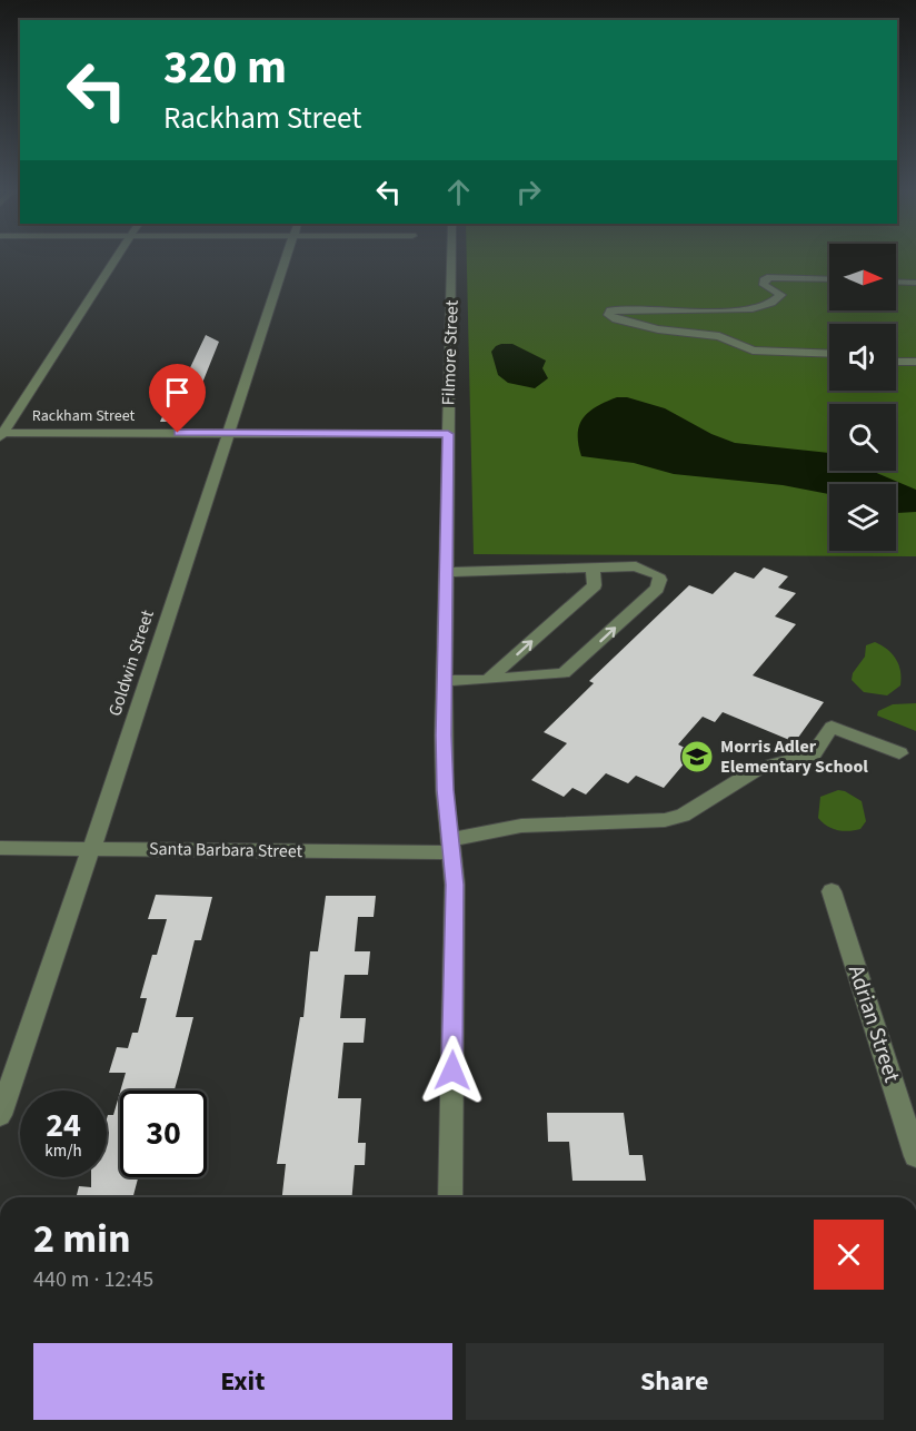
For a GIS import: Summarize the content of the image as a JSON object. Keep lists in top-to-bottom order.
{
  "streets": {
    "street": [
      "Filmore Street",
      "Rackham Street",
      "Goldwin Street",
      "Santa Barbara Street",
      "Adrian Street"
    ]
  },
  "crossings": [
    ["Filmore Street", "Rackham Street"],
    ["Filmore Street", "Santa Barbara Street"],
    ["Rackham Street", "Goldwin Street"],
    ["Goldwin Street", "Santa Barbara Street"]
  ],
  "places": {
    "school or university": ["Morris Adler Elementary School"]
  },
  "north": "right",
  "page": {
    "turn": ["320 m", "Rackham Street"],
    "speed": "24 km/h",
    "limit": "30",
    "heading": ["2 min", "440 m · 12:45"],
    "buttons": ["Exit", "Share"]
  }
}
